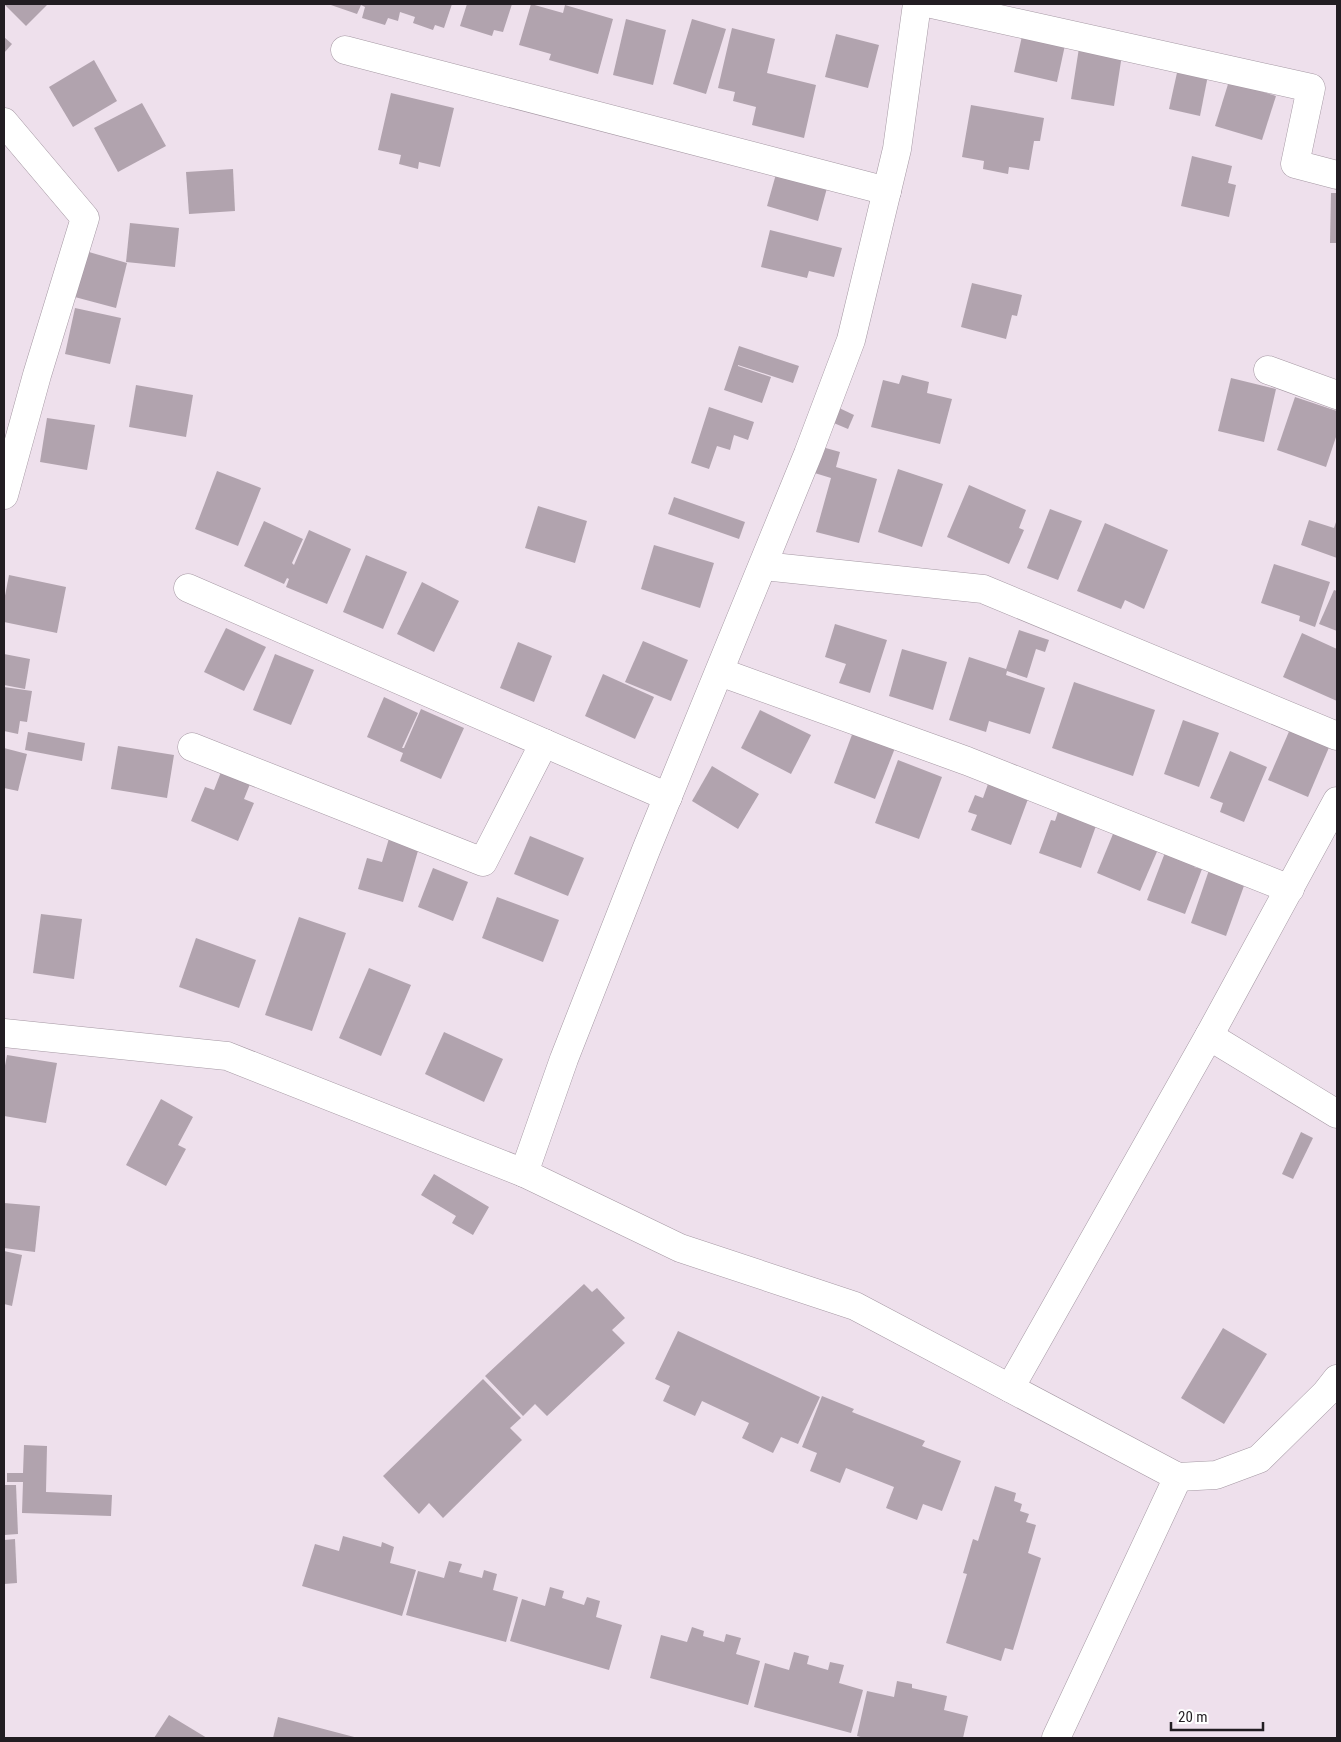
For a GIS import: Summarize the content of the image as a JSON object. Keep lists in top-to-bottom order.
{
  "scale_bar": "20 m"
}
